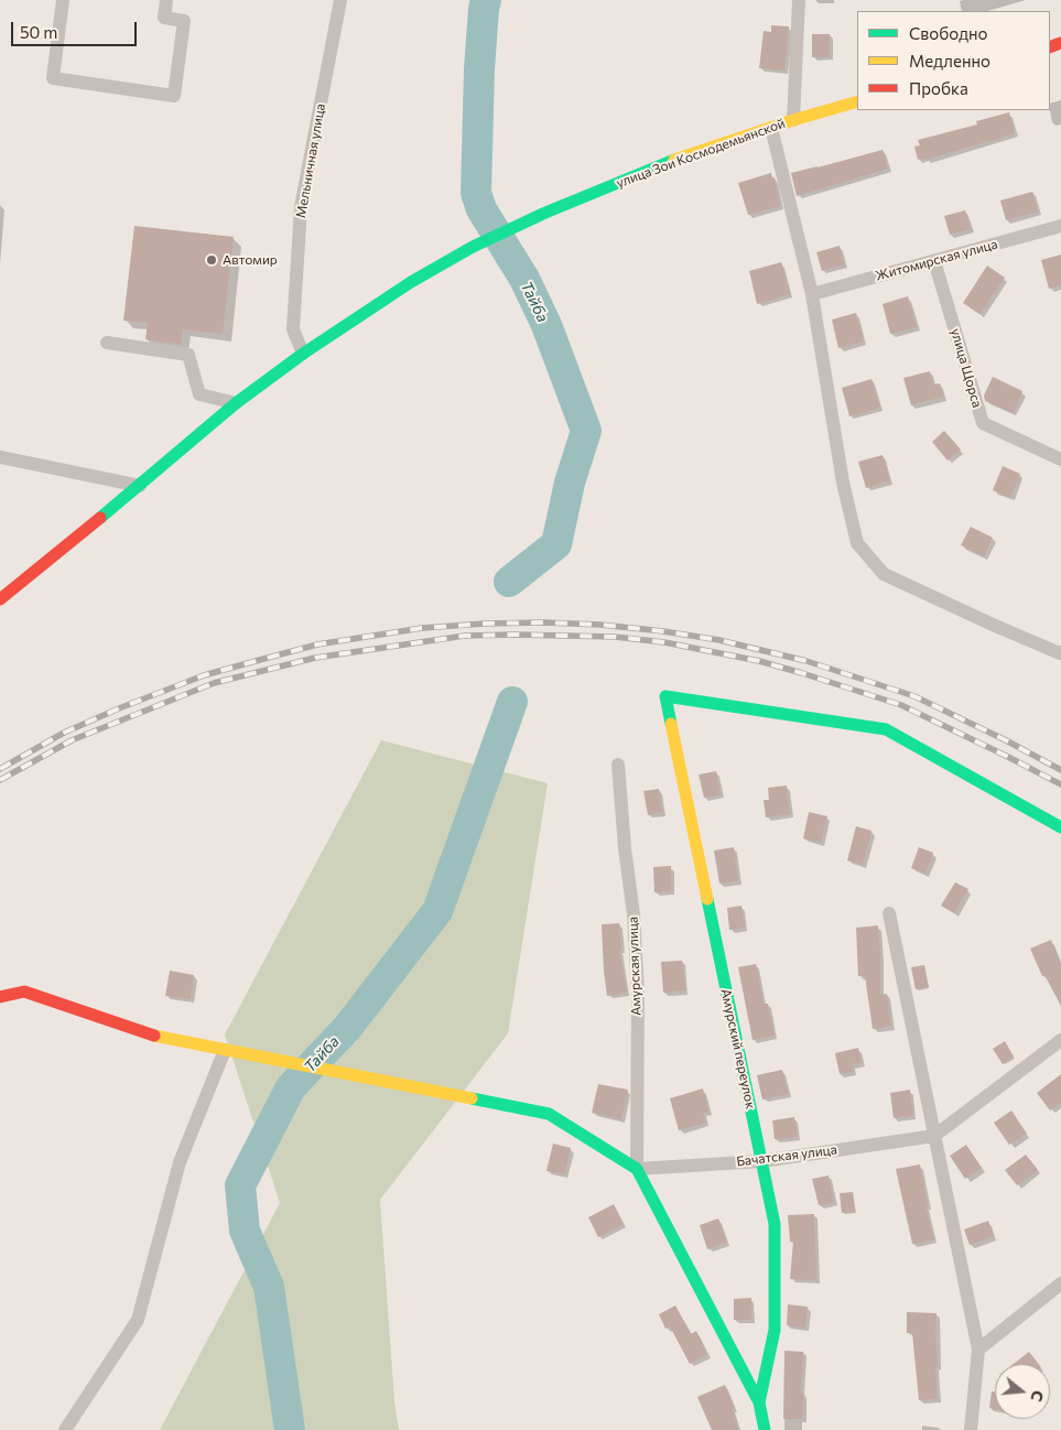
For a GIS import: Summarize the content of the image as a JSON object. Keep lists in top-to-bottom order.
{
  "streets": {
    "street": [
      "улица Зои Космодемьянской",
      "Мельничная улица",
      "Житомирская улица",
      "улица Щорса",
      "Амурская улица",
      "Амурский переулок",
      "Бачатская улица"
    ]
  },
  "crossings": [
    ["улица Зои Космодемьянской", "Мельничная улица"],
    ["Житомирская улица", "улица Щорса"],
    ["Амурская улица", "Бачатская улица"],
    ["Амурский переулок", "Бачатская улица"]
  ],
  "water": ["Тайба"],
  "places": ["Автомир"],
  "legend": ["Свободно", "Медленно", "Пробка"],
  "scale_bar": "50 m",
  "north": "right"
}
